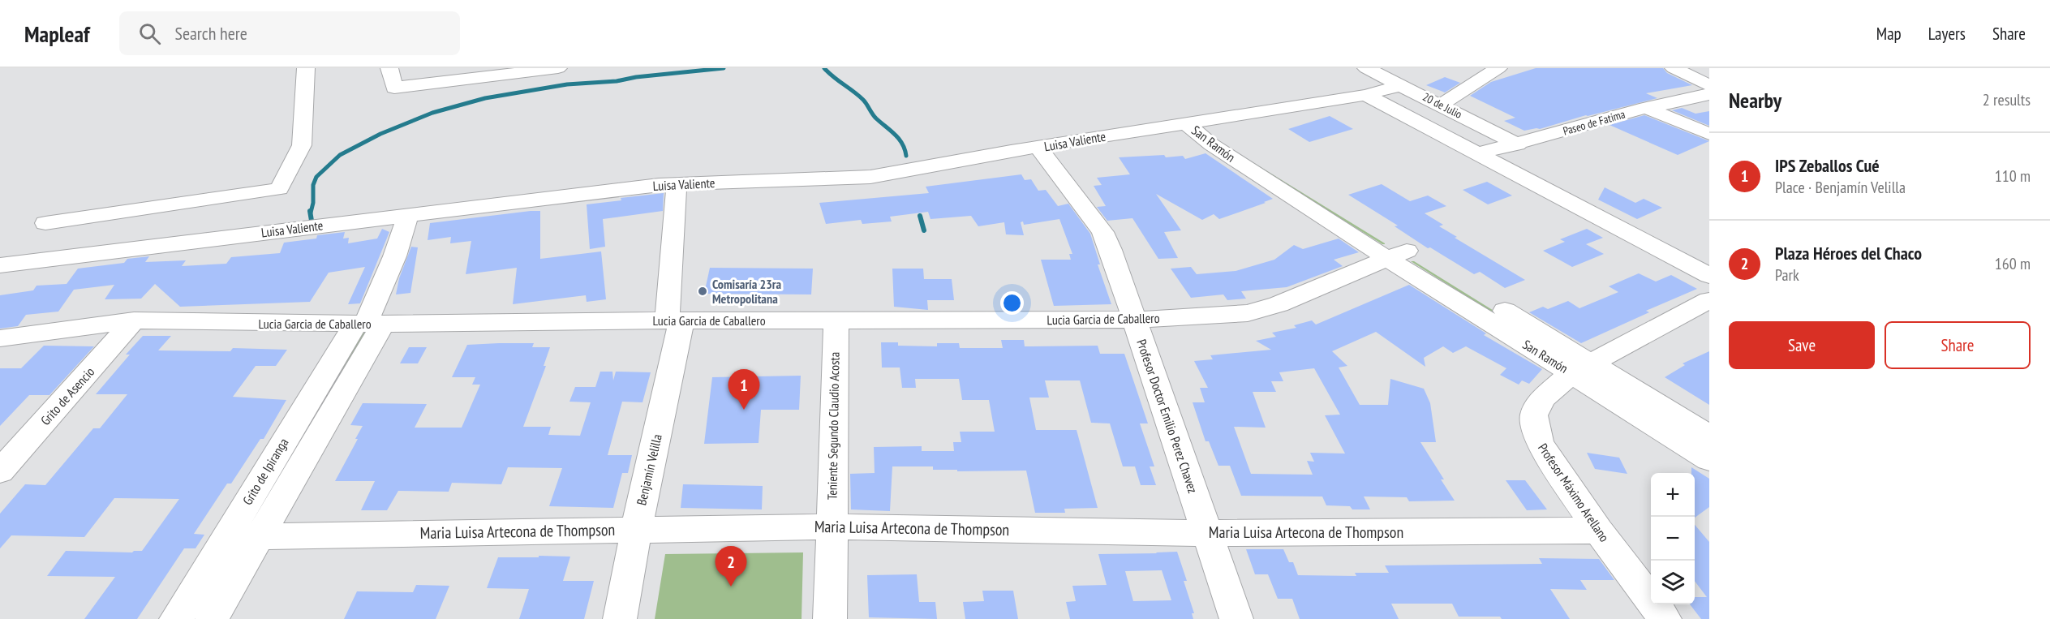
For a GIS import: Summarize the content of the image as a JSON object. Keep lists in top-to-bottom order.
{
  "streets": {
    "street": [
      "20 de Julio",
      "Paseo de Fatima",
      "Luisa Valiente",
      "San Ramón",
      "Lucia Garcia de Caballero",
      "Grito de Asencio",
      "Profesor Doctor Emilio Perez Chavez",
      "Teniente Segundo Claudio Acosta",
      "Benjamín Velilla",
      "Grito de Ipiranga",
      "Profesor Máximo Arellano",
      "Maria Luisa Artecona de Thompson"
    ]
  },
  "crossings": [
    ["20 de Julio", "Paseo de Fatima"],
    ["20 de Julio", "Luisa Valiente"],
    ["Luisa Valiente", "San Ramón"],
    ["Luisa Valiente", "Profesor Doctor Emilio Perez Chavez"],
    ["Luisa Valiente", "Benjamín Velilla"],
    ["San Ramón", "Lucia Garcia de Caballero"],
    ["San Ramón", "Profesor Máximo Arellano"],
    ["Lucia Garcia de Caballero", "Grito de Asencio"],
    ["Lucia Garcia de Caballero", "Profesor Doctor Emilio Perez Chavez"],
    ["Lucia Garcia de Caballero", "Teniente Segundo Claudio Acosta"],
    ["Lucia Garcia de Caballero", "Benjamín Velilla"],
    ["Lucia Garcia de Caballero", "Grito de Ipiranga"],
    ["Profesor Doctor Emilio Perez Chavez", "Maria Luisa Artecona de Thompson"],
    ["Teniente Segundo Claudio Acosta", "Maria Luisa Artecona de Thompson"],
    ["Benjamín Velilla", "Maria Luisa Artecona de Thompson"],
    ["Grito de Ipiranga", "Maria Luisa Artecona de Thompson"],
    ["Profesor Máximo Arellano", "Maria Luisa Artecona de Thompson"]
  ],
  "places": ["Comisaría 23ra Metropolitana"],
  "page": {
    "header": "Mapleaf",
    "search": "Search here",
    "nav": ["Map", "Layers", "Share"],
    "heading": ["Nearby", "2 results"],
    "list": [
      {
        "mark": "1",
        "name": "IPS Zeballos Cué",
        "note": "Place · Benjamín Velilla",
        "value": "110 m"
      },
      {
        "mark": "2",
        "name": "Plaza Héroes del Chaco",
        "note": "Park",
        "value": "160 m"
      }
    ],
    "buttons": ["Save", "Share"],
    "pins": ["1", "2"],
    "map_buttons": ["+", "−"]
  }
}
